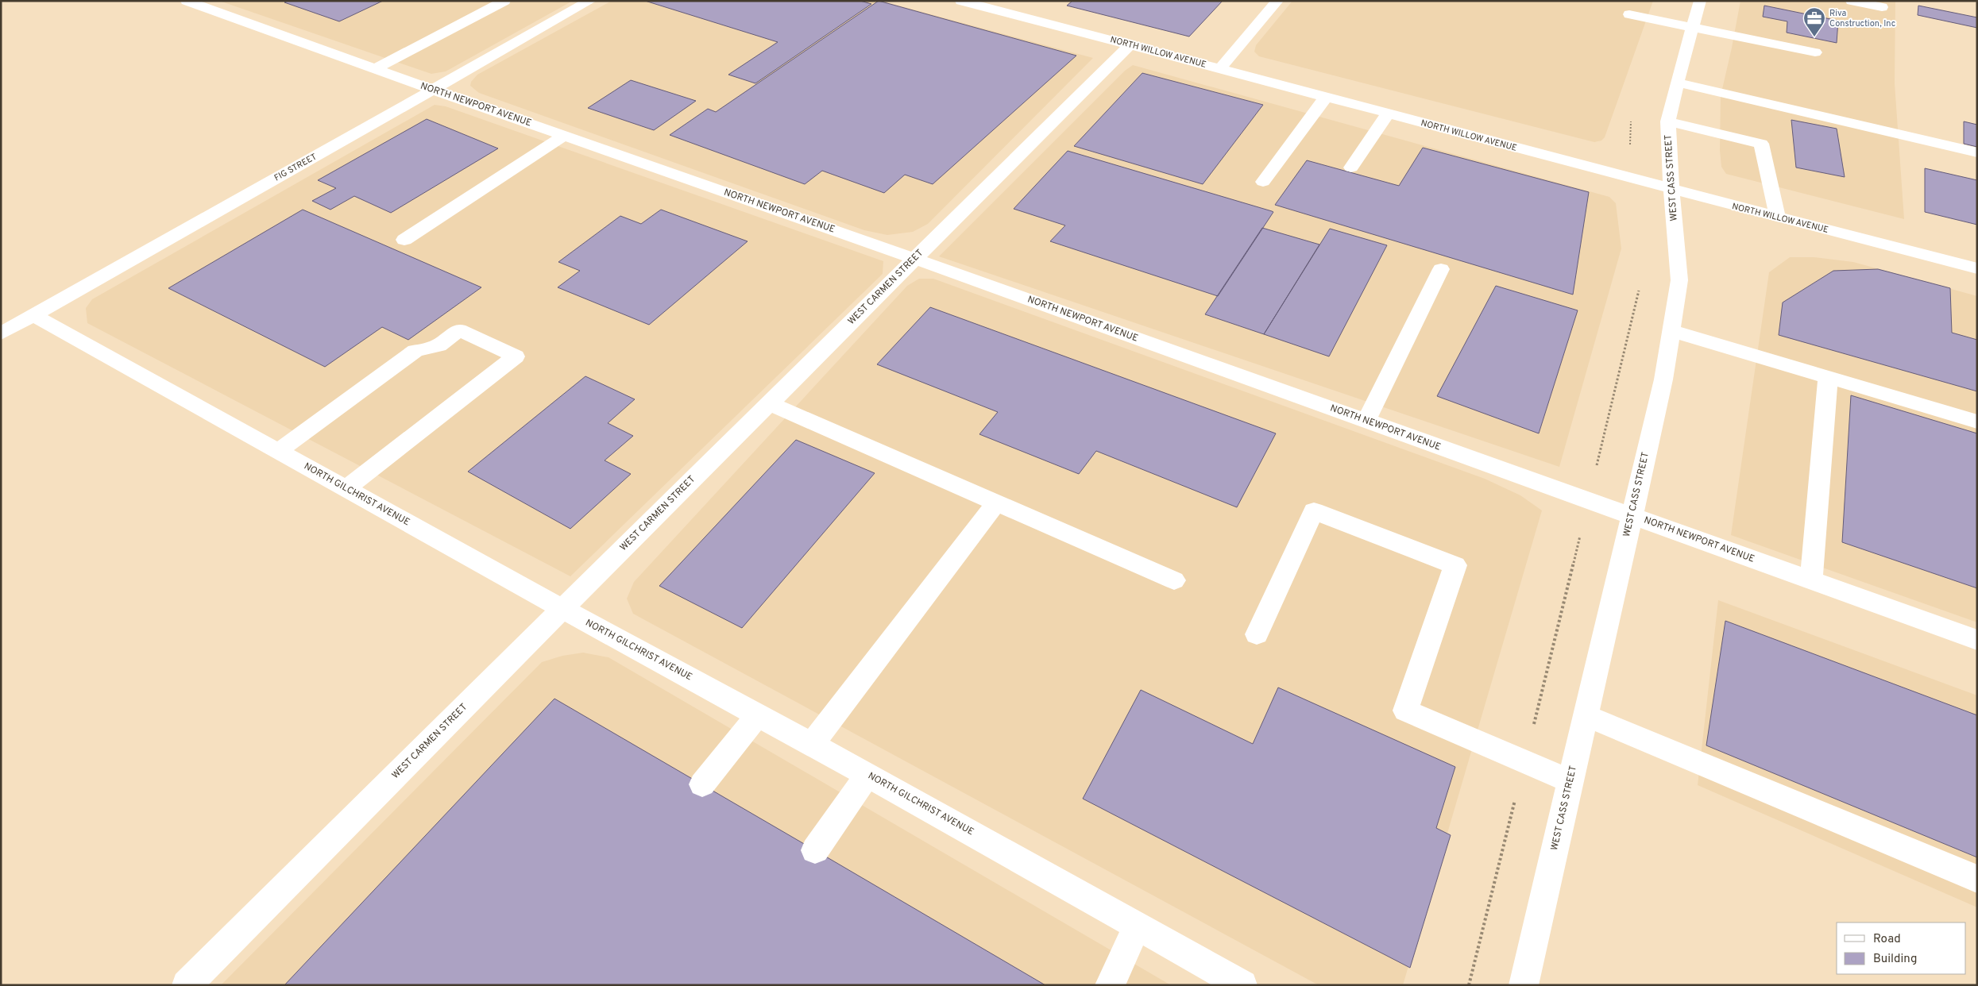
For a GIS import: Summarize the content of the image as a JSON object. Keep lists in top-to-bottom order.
{
  "streets": {
    "street": [
      "NORTH WILLOW AVENUE",
      "NORTH NEWPORT AVENUE",
      "FIG STREET",
      "WEST CASS STREET",
      "WEST CARMEN STREET",
      "NORTH GILCHRIST AVENUE"
    ]
  },
  "crossings": [
    ["NORTH WILLOW AVENUE", "WEST CASS STREET"],
    ["NORTH WILLOW AVENUE", "WEST CARMEN STREET"],
    ["NORTH NEWPORT AVENUE", "FIG STREET"],
    ["NORTH NEWPORT AVENUE", "WEST CASS STREET"],
    ["NORTH NEWPORT AVENUE", "WEST CARMEN STREET"],
    ["FIG STREET", "NORTH GILCHRIST AVENUE"],
    ["WEST CARMEN STREET", "NORTH GILCHRIST AVENUE"]
  ],
  "places": {
    "office": ["Riva Construction, Inc"]
  },
  "legend": ["Road", "Building"]
}
